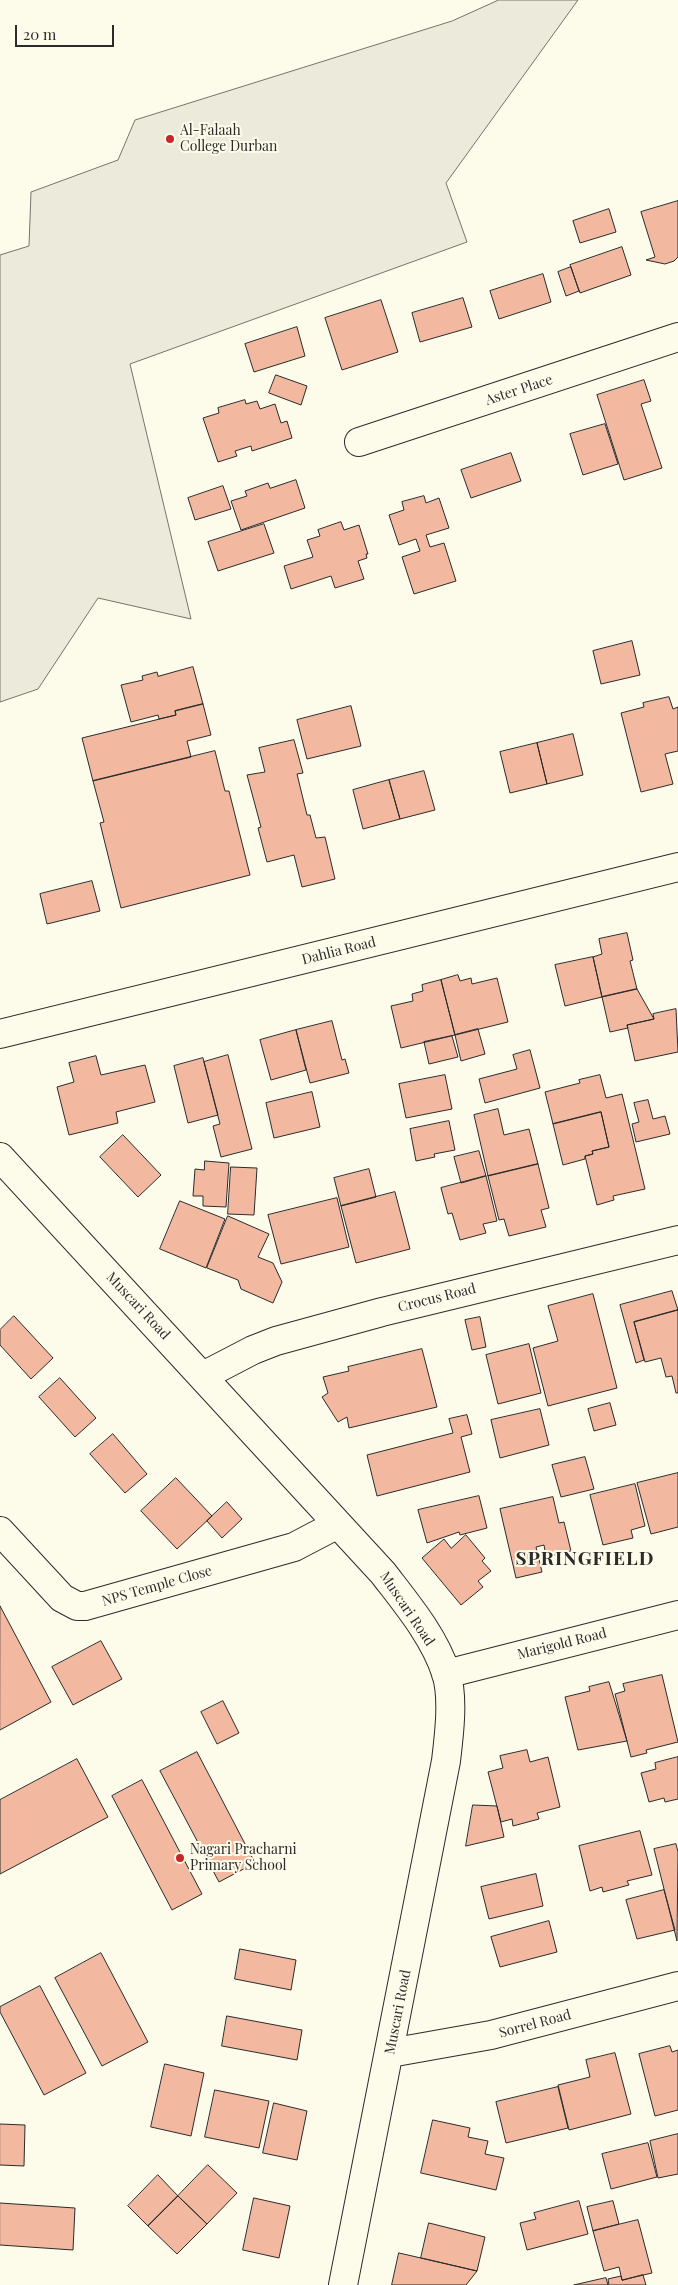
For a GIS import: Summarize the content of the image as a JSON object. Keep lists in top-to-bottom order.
{
  "streets": {
    "street": [
      "Aster Place",
      "Dahlia Road",
      "Crocus Road",
      "Muscari Road",
      "NPS Temple Close",
      "Marigold Road",
      "Sorrel Road"
    ]
  },
  "crossings": [
    ["Crocus Road", "Muscari Road"],
    ["Muscari Road", "NPS Temple Close"],
    ["Muscari Road", "Marigold Road"],
    ["Muscari Road", "Sorrel Road"]
  ],
  "districts": ["SPRINGFIELD"],
  "places": ["Al-Falaah College Durban", "Nagari Pracharni Primary School"],
  "scale_bar": "20 m"
}
